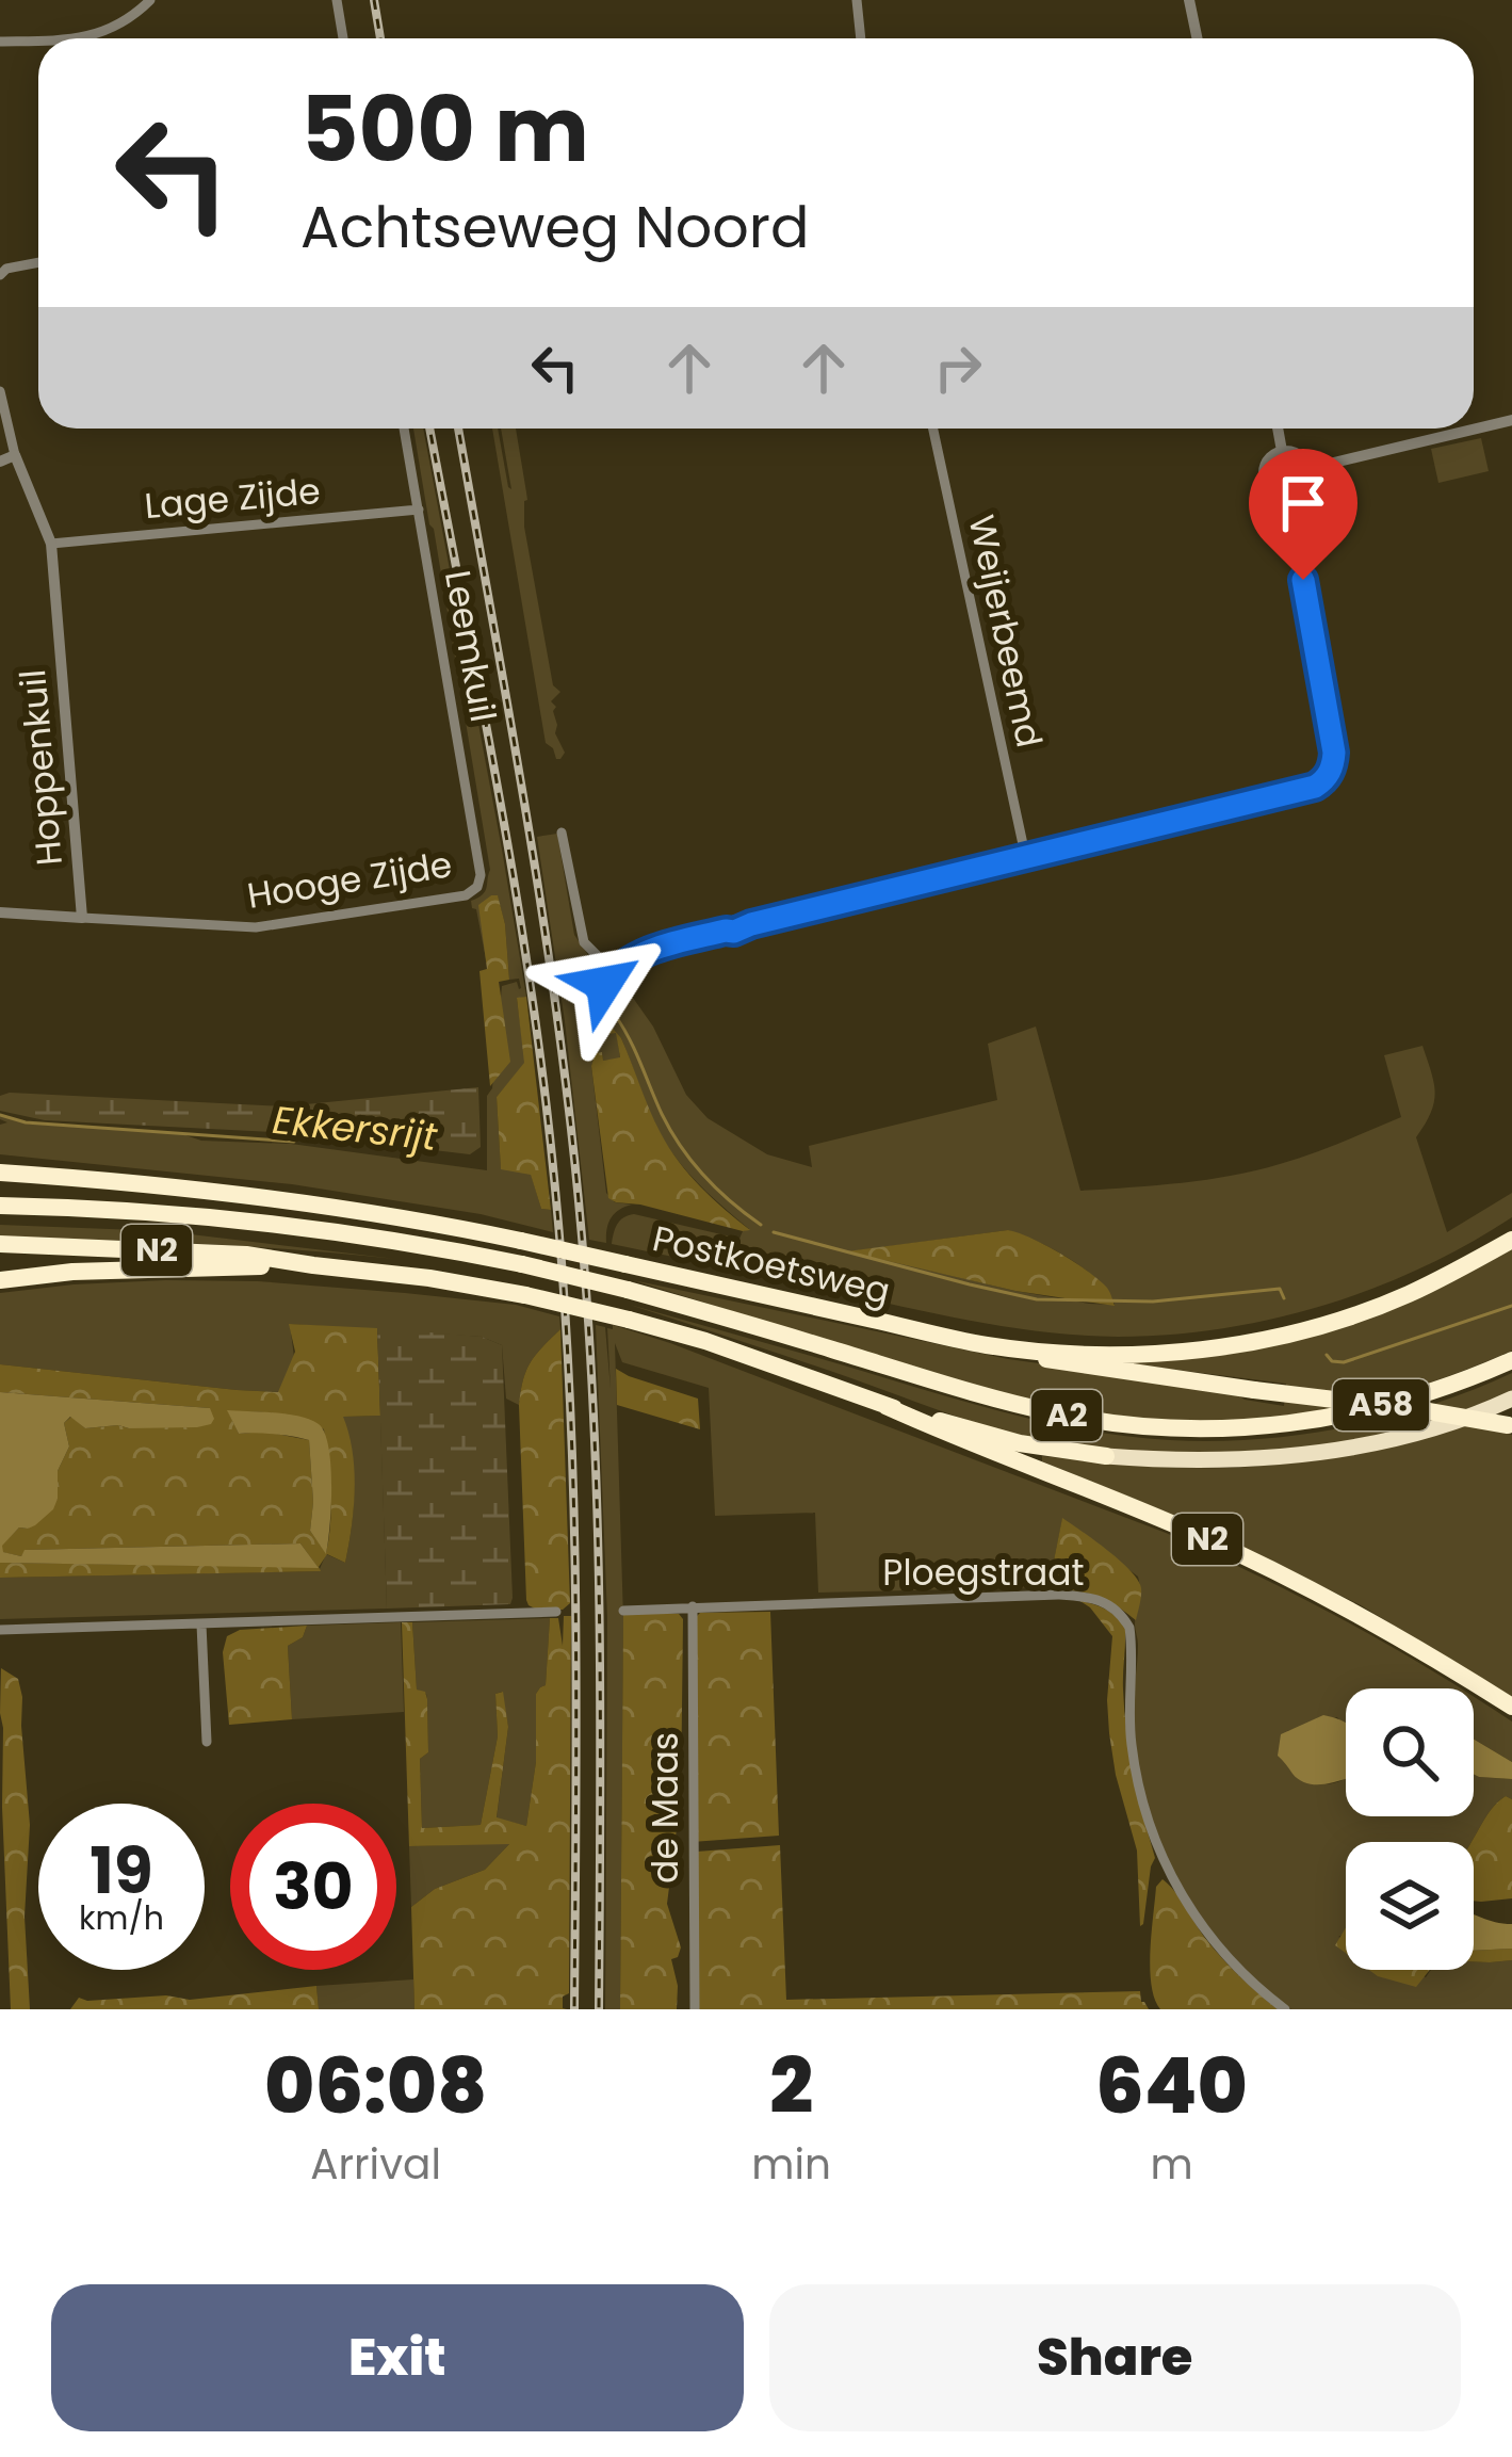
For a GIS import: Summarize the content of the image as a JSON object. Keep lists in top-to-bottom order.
{
  "streets": {
    "highway": [
      "N2",
      "Postkoetsweg",
      "A58",
      "A2"
    ],
    "street": [
      "Lage Zijde",
      "Weijerbeemd",
      "Leemkuil",
      "Hoppenkuil",
      "Hooge Zijde",
      "Ploegstraat",
      "de Maas"
    ]
  },
  "crossings": [
    ["Lage Zijde", "Leemkuil"],
    ["Lage Zijde", "Hoppenkuil"],
    ["Leemkuil", "Hooge Zijde"],
    ["Hoppenkuil", "Hooge Zijde"],
    ["Postkoetsweg", "A58"],
    ["Ploegstraat", "de Maas"]
  ],
  "water": ["Ekkersrijt"],
  "page": {
    "turn": ["500 m", "Achtseweg Noord"],
    "speed": "19 km/h",
    "limit": "30",
    "eta": [
      "06:08",
      "Arrival",
      "2",
      "min",
      "640",
      "m"
    ],
    "buttons": ["Exit", "Share"]
  }
}
